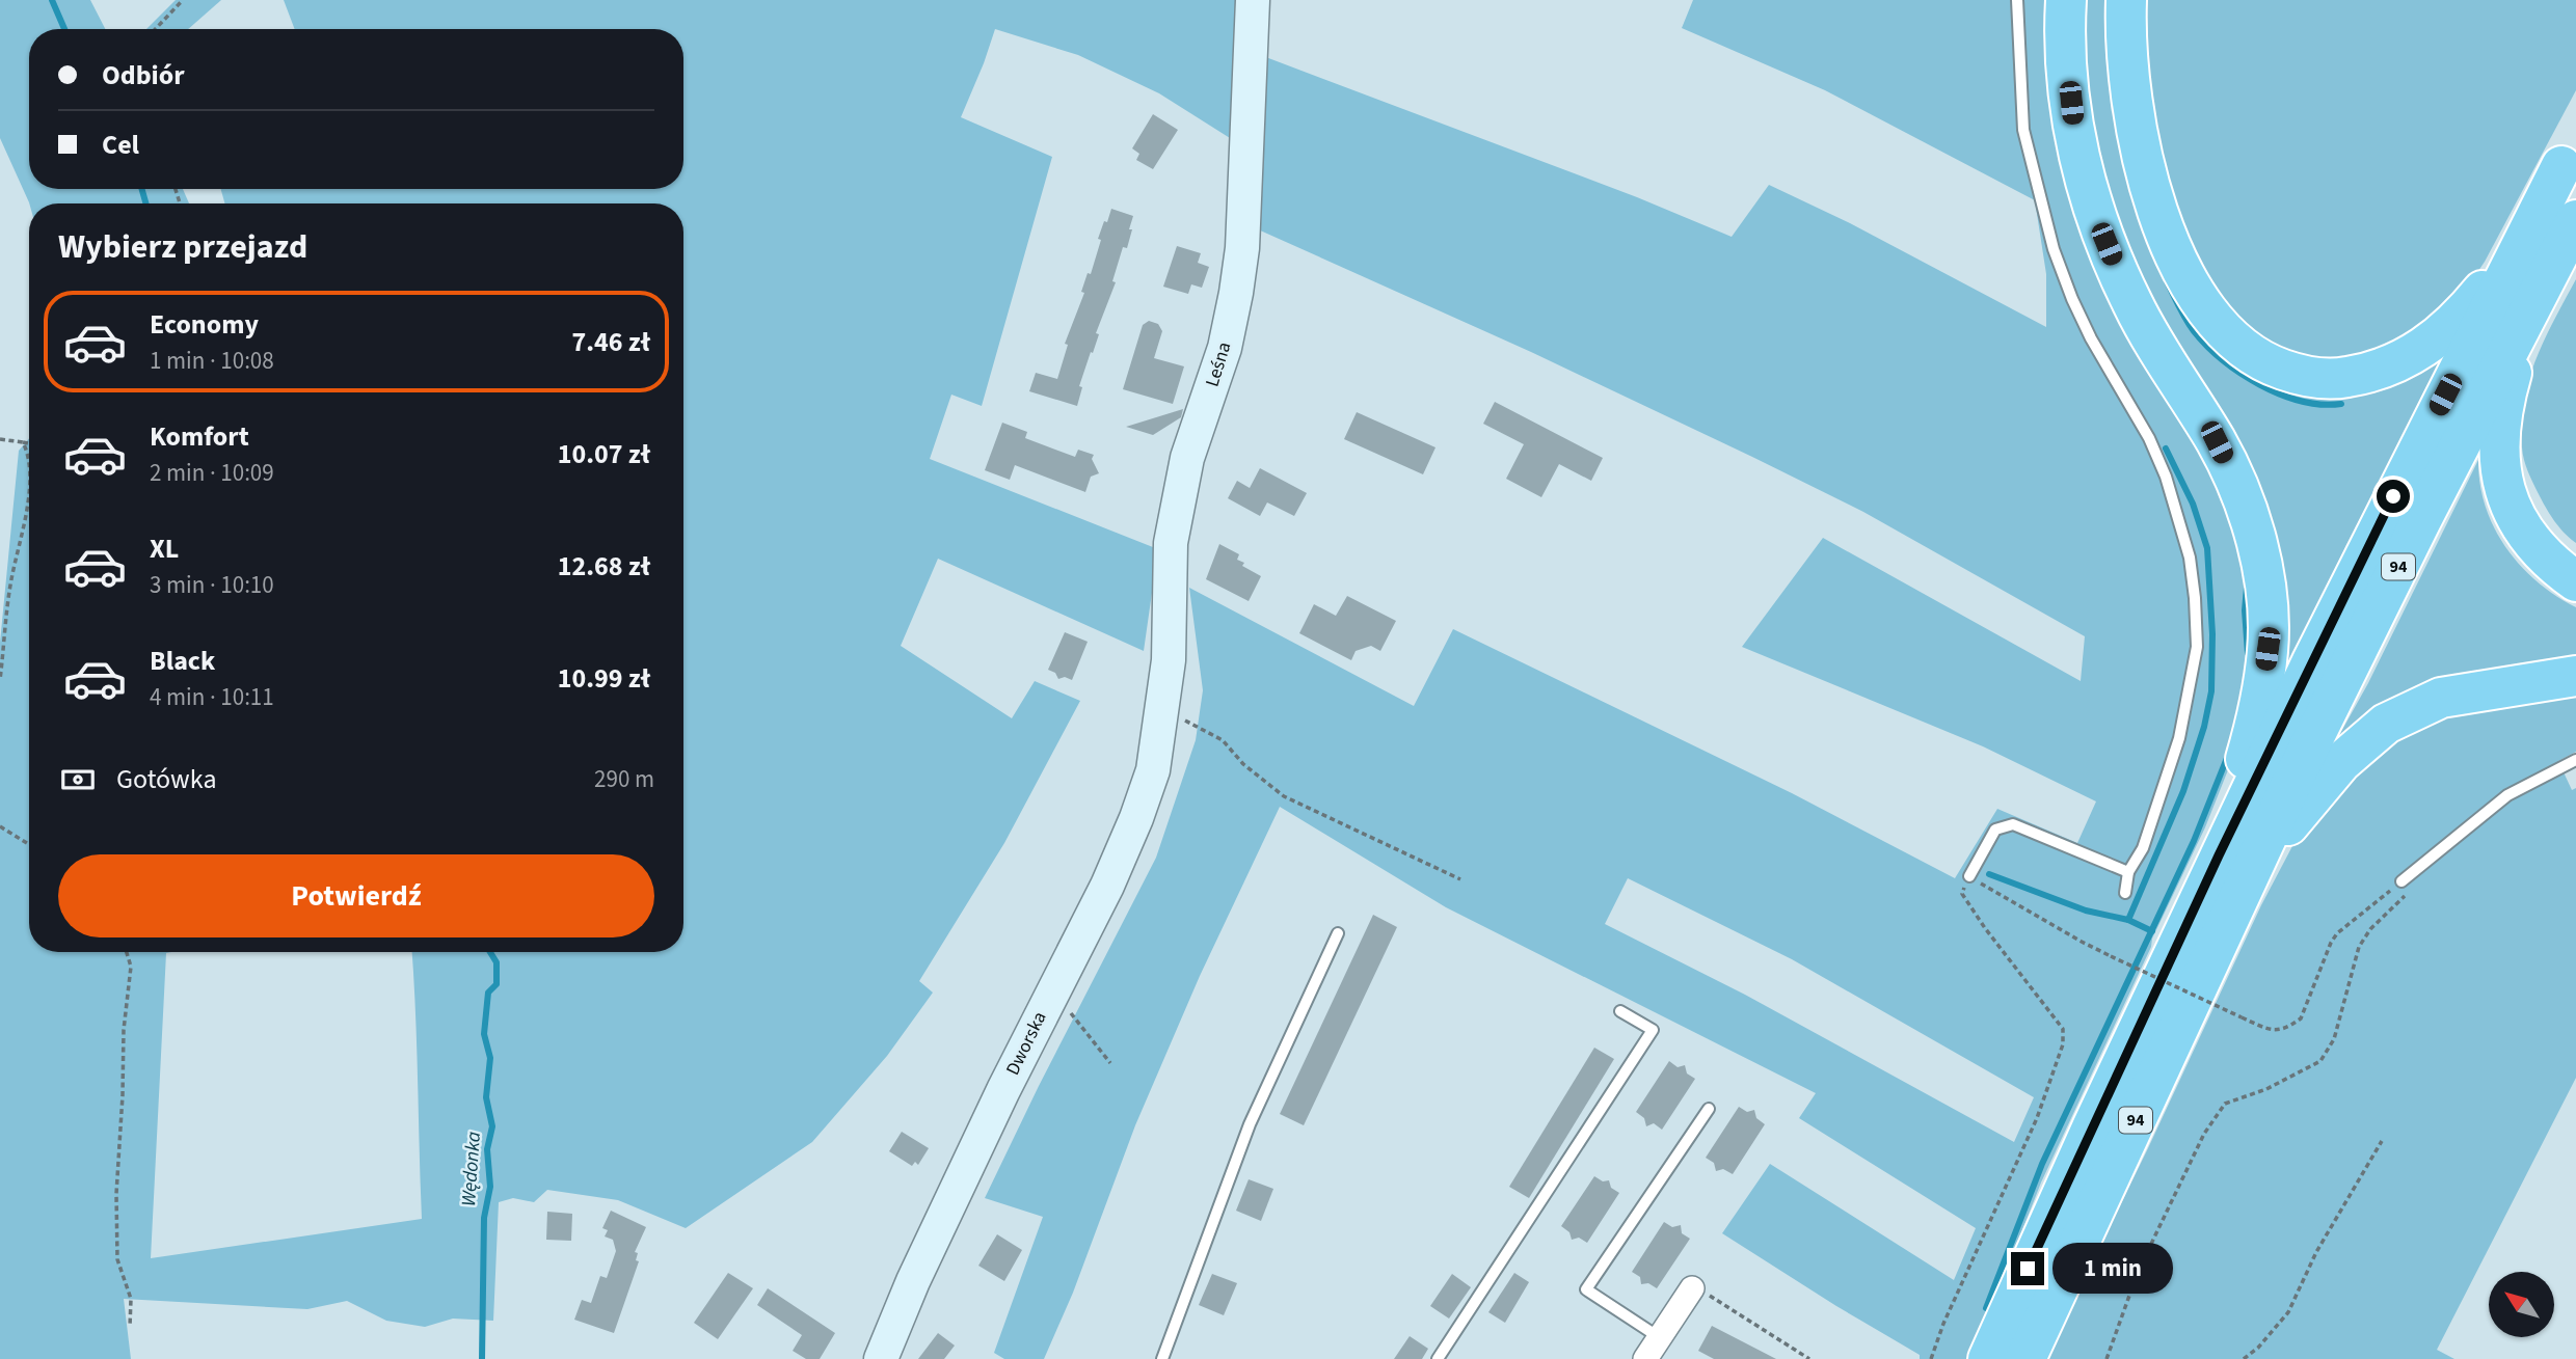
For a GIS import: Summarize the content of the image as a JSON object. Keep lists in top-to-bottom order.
{
  "streets": {
    "highway": ["94"],
    "street": ["Leśna", "Dworska"]
  },
  "crossings": [
    ["Leśna", "Dworska"]
  ],
  "water": ["Wędonka"],
  "north": "top left",
  "page": {
    "banner": ["Odbiór", "Cel"],
    "heading": "Wybierz przejazd",
    "list": [
      {
        "name": "Economy",
        "note": "1 min · 10:08",
        "value": "7.46 zł"
      },
      {
        "name": "Komfort",
        "note": "2 min · 10:09",
        "value": "10.07 zł"
      },
      {
        "name": "XL",
        "note": "3 min · 10:10",
        "value": "12.68 zł"
      },
      {
        "name": "Black",
        "note": "4 min · 10:11",
        "value": "10.99 zł"
      }
    ],
    "pay": ["Gotówka", "290 m"],
    "buttons": "Potwierdź",
    "bubble": "1 min"
  }
}
